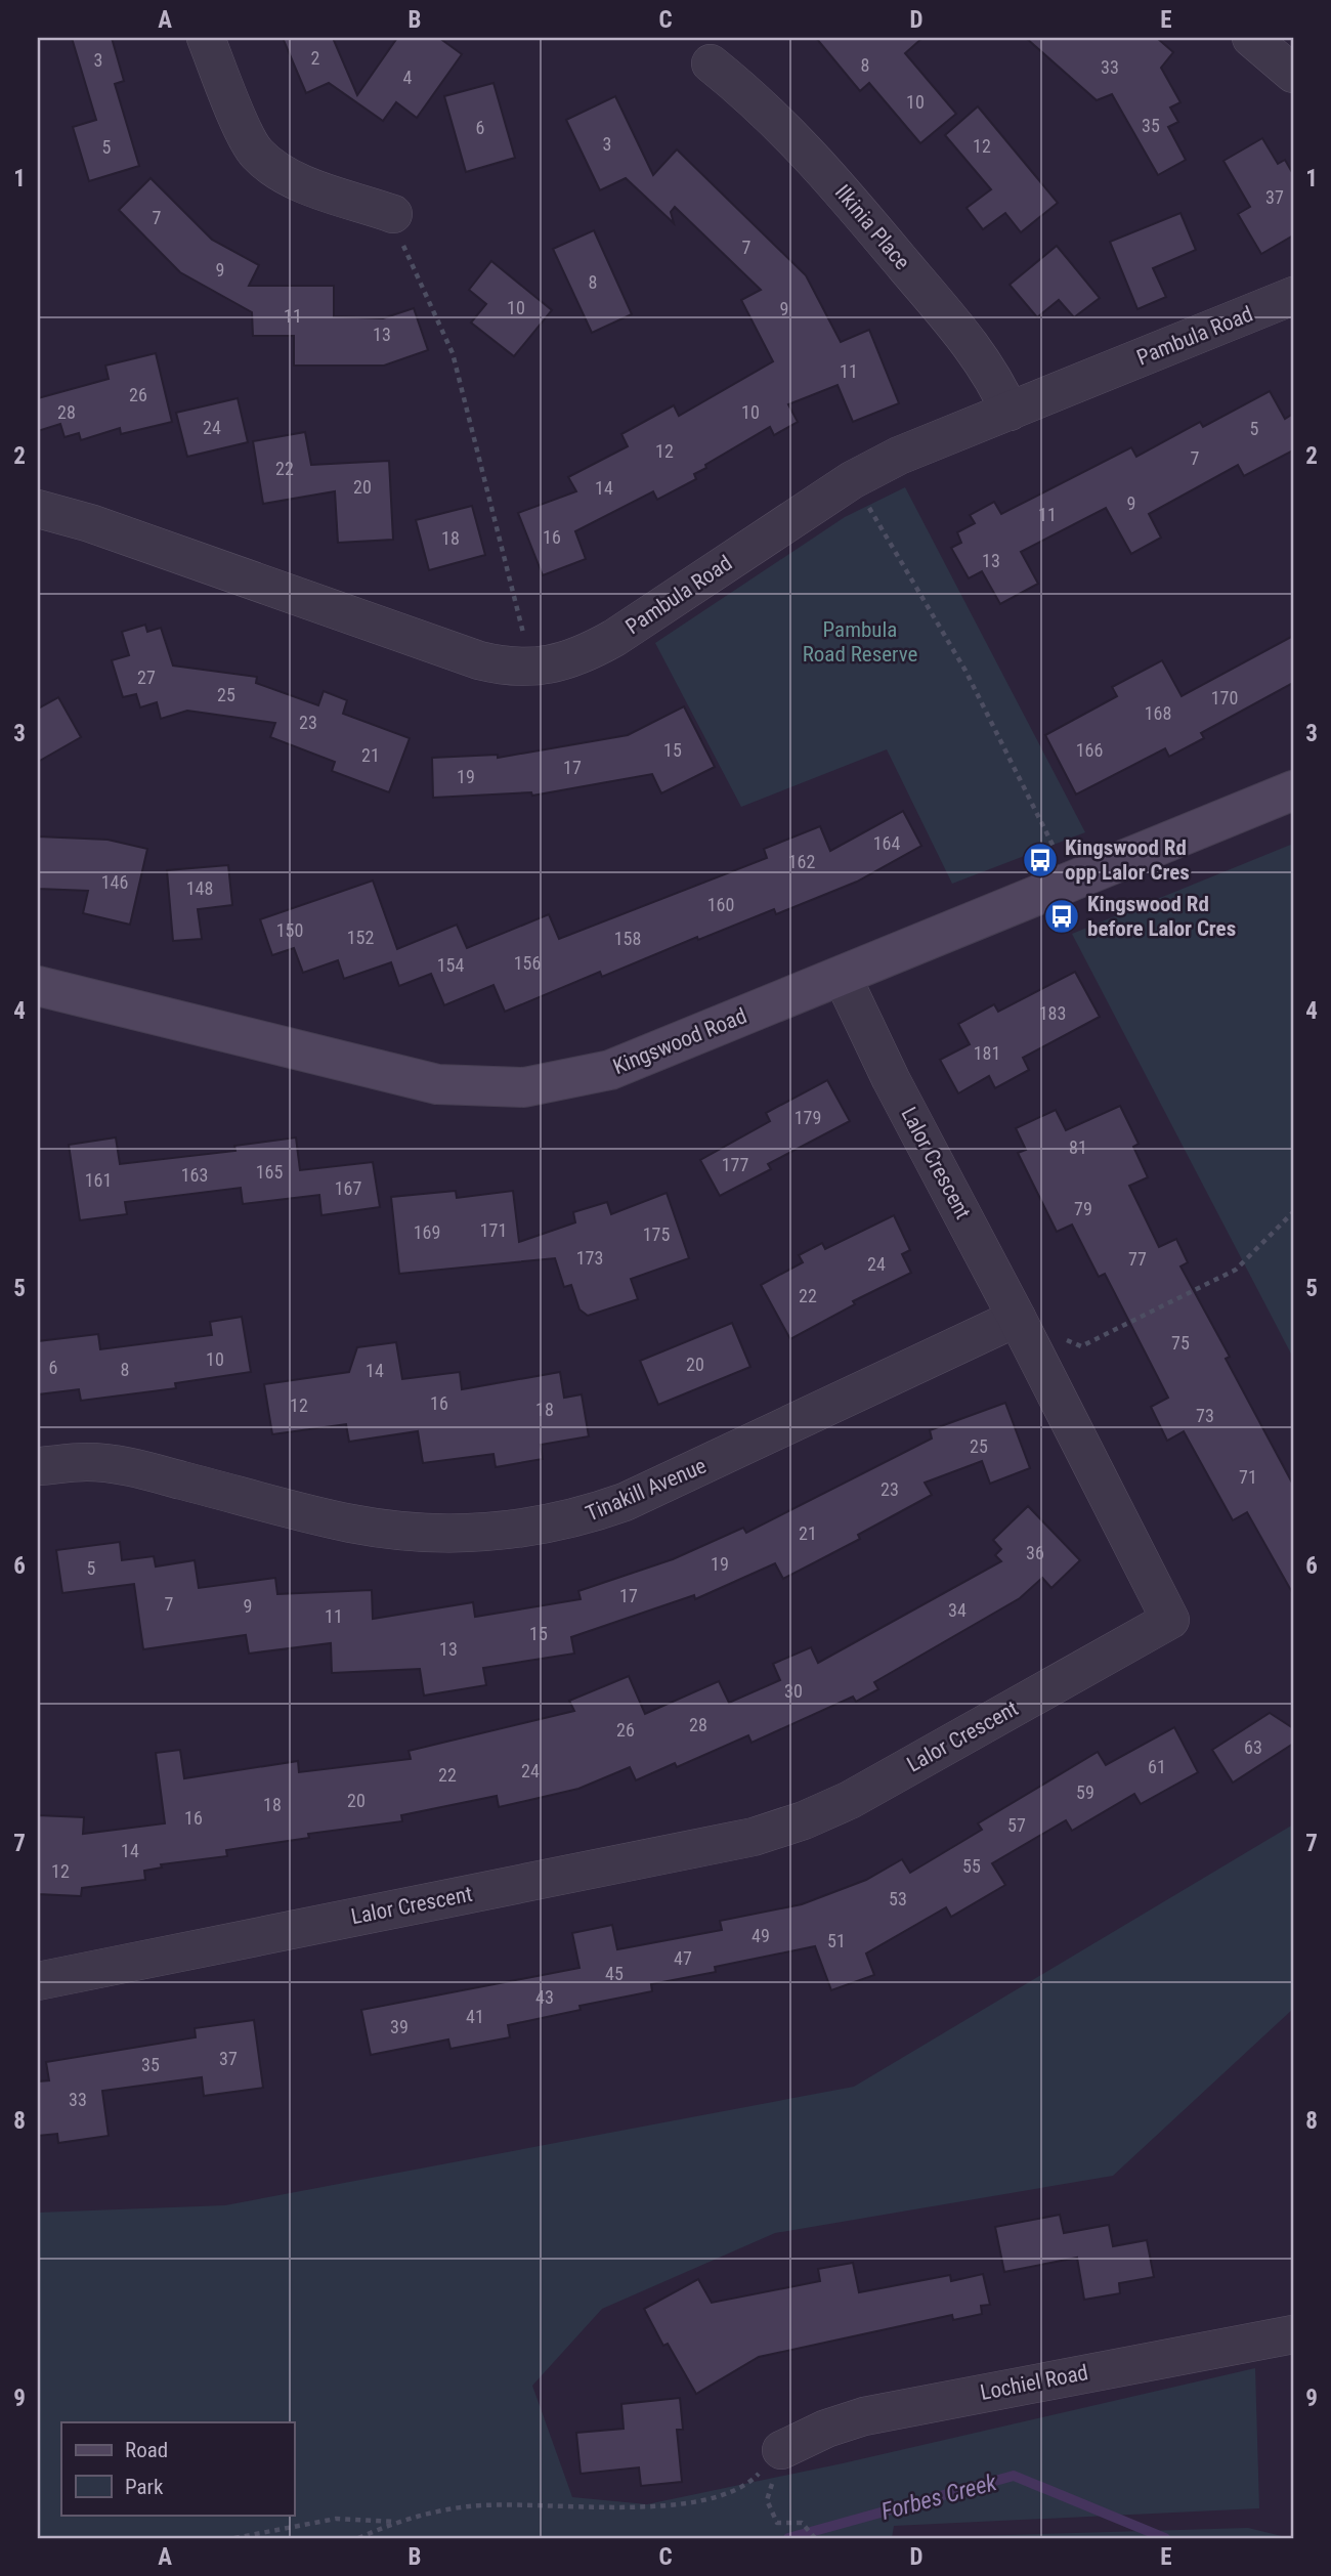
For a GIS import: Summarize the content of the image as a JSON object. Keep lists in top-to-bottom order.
{
  "streets": {
    "street": [
      "Ilkinia Place",
      "Pambula Road",
      "Kingswood Road",
      "Lalor Crescent",
      "Tinakill Avenue",
      "Lochiel Road"
    ]
  },
  "crossings": [
    ["Ilkinia Place", "Pambula Road"],
    ["Kingswood Road", "Lalor Crescent"],
    ["Lalor Crescent", "Tinakill Avenue"]
  ],
  "water": ["Forbes Creek"],
  "parks": ["Pambula Road Reserve"],
  "places": {
    "bus stop": ["Kingswood Rd opp Lalor Cres", "Kingswood Rd before Lalor Cres"]
  },
  "house_numbers": [
    "2",
    "3",
    "8",
    "33",
    "4",
    "10",
    "35",
    "6",
    "3",
    "12",
    "5",
    "37",
    "7",
    "7",
    "9",
    "8",
    "10",
    "9",
    "11",
    "13",
    "11",
    "26",
    "28",
    "10",
    "24",
    "5",
    "12",
    "7",
    "22",
    "20",
    "14",
    "9",
    "11",
    "16",
    "18",
    "13",
    "27",
    "25",
    "170",
    "168",
    "23",
    "15",
    "166",
    "21",
    "17",
    "19",
    "164",
    "162",
    "146",
    "148",
    "160",
    "150",
    "152",
    "158",
    "156",
    "154",
    "183",
    "181",
    "179",
    "81",
    "177",
    "165",
    "163",
    "161",
    "167",
    "79",
    "171",
    "169",
    "175",
    "173",
    "77",
    "24",
    "22",
    "75",
    "10",
    "20",
    "6",
    "8",
    "14",
    "16",
    "12",
    "18",
    "73",
    "25",
    "71",
    "23",
    "21",
    "36",
    "19",
    "5",
    "17",
    "7",
    "9",
    "34",
    "11",
    "15",
    "13",
    "30",
    "28",
    "26",
    "63",
    "61",
    "24",
    "22",
    "59",
    "20",
    "18",
    "16",
    "57",
    "14",
    "55",
    "12",
    "53",
    "49",
    "51",
    "47",
    "45",
    "43",
    "41",
    "39",
    "37",
    "35",
    "33"
  ],
  "legend": ["Road", "Park"],
  "grid": {
    "columns": [
      "A",
      "B",
      "C",
      "D",
      "E"
    ],
    "rows": [
      "1",
      "2",
      "3",
      "4",
      "5",
      "6",
      "7",
      "8",
      "9"
    ]
  }
}
